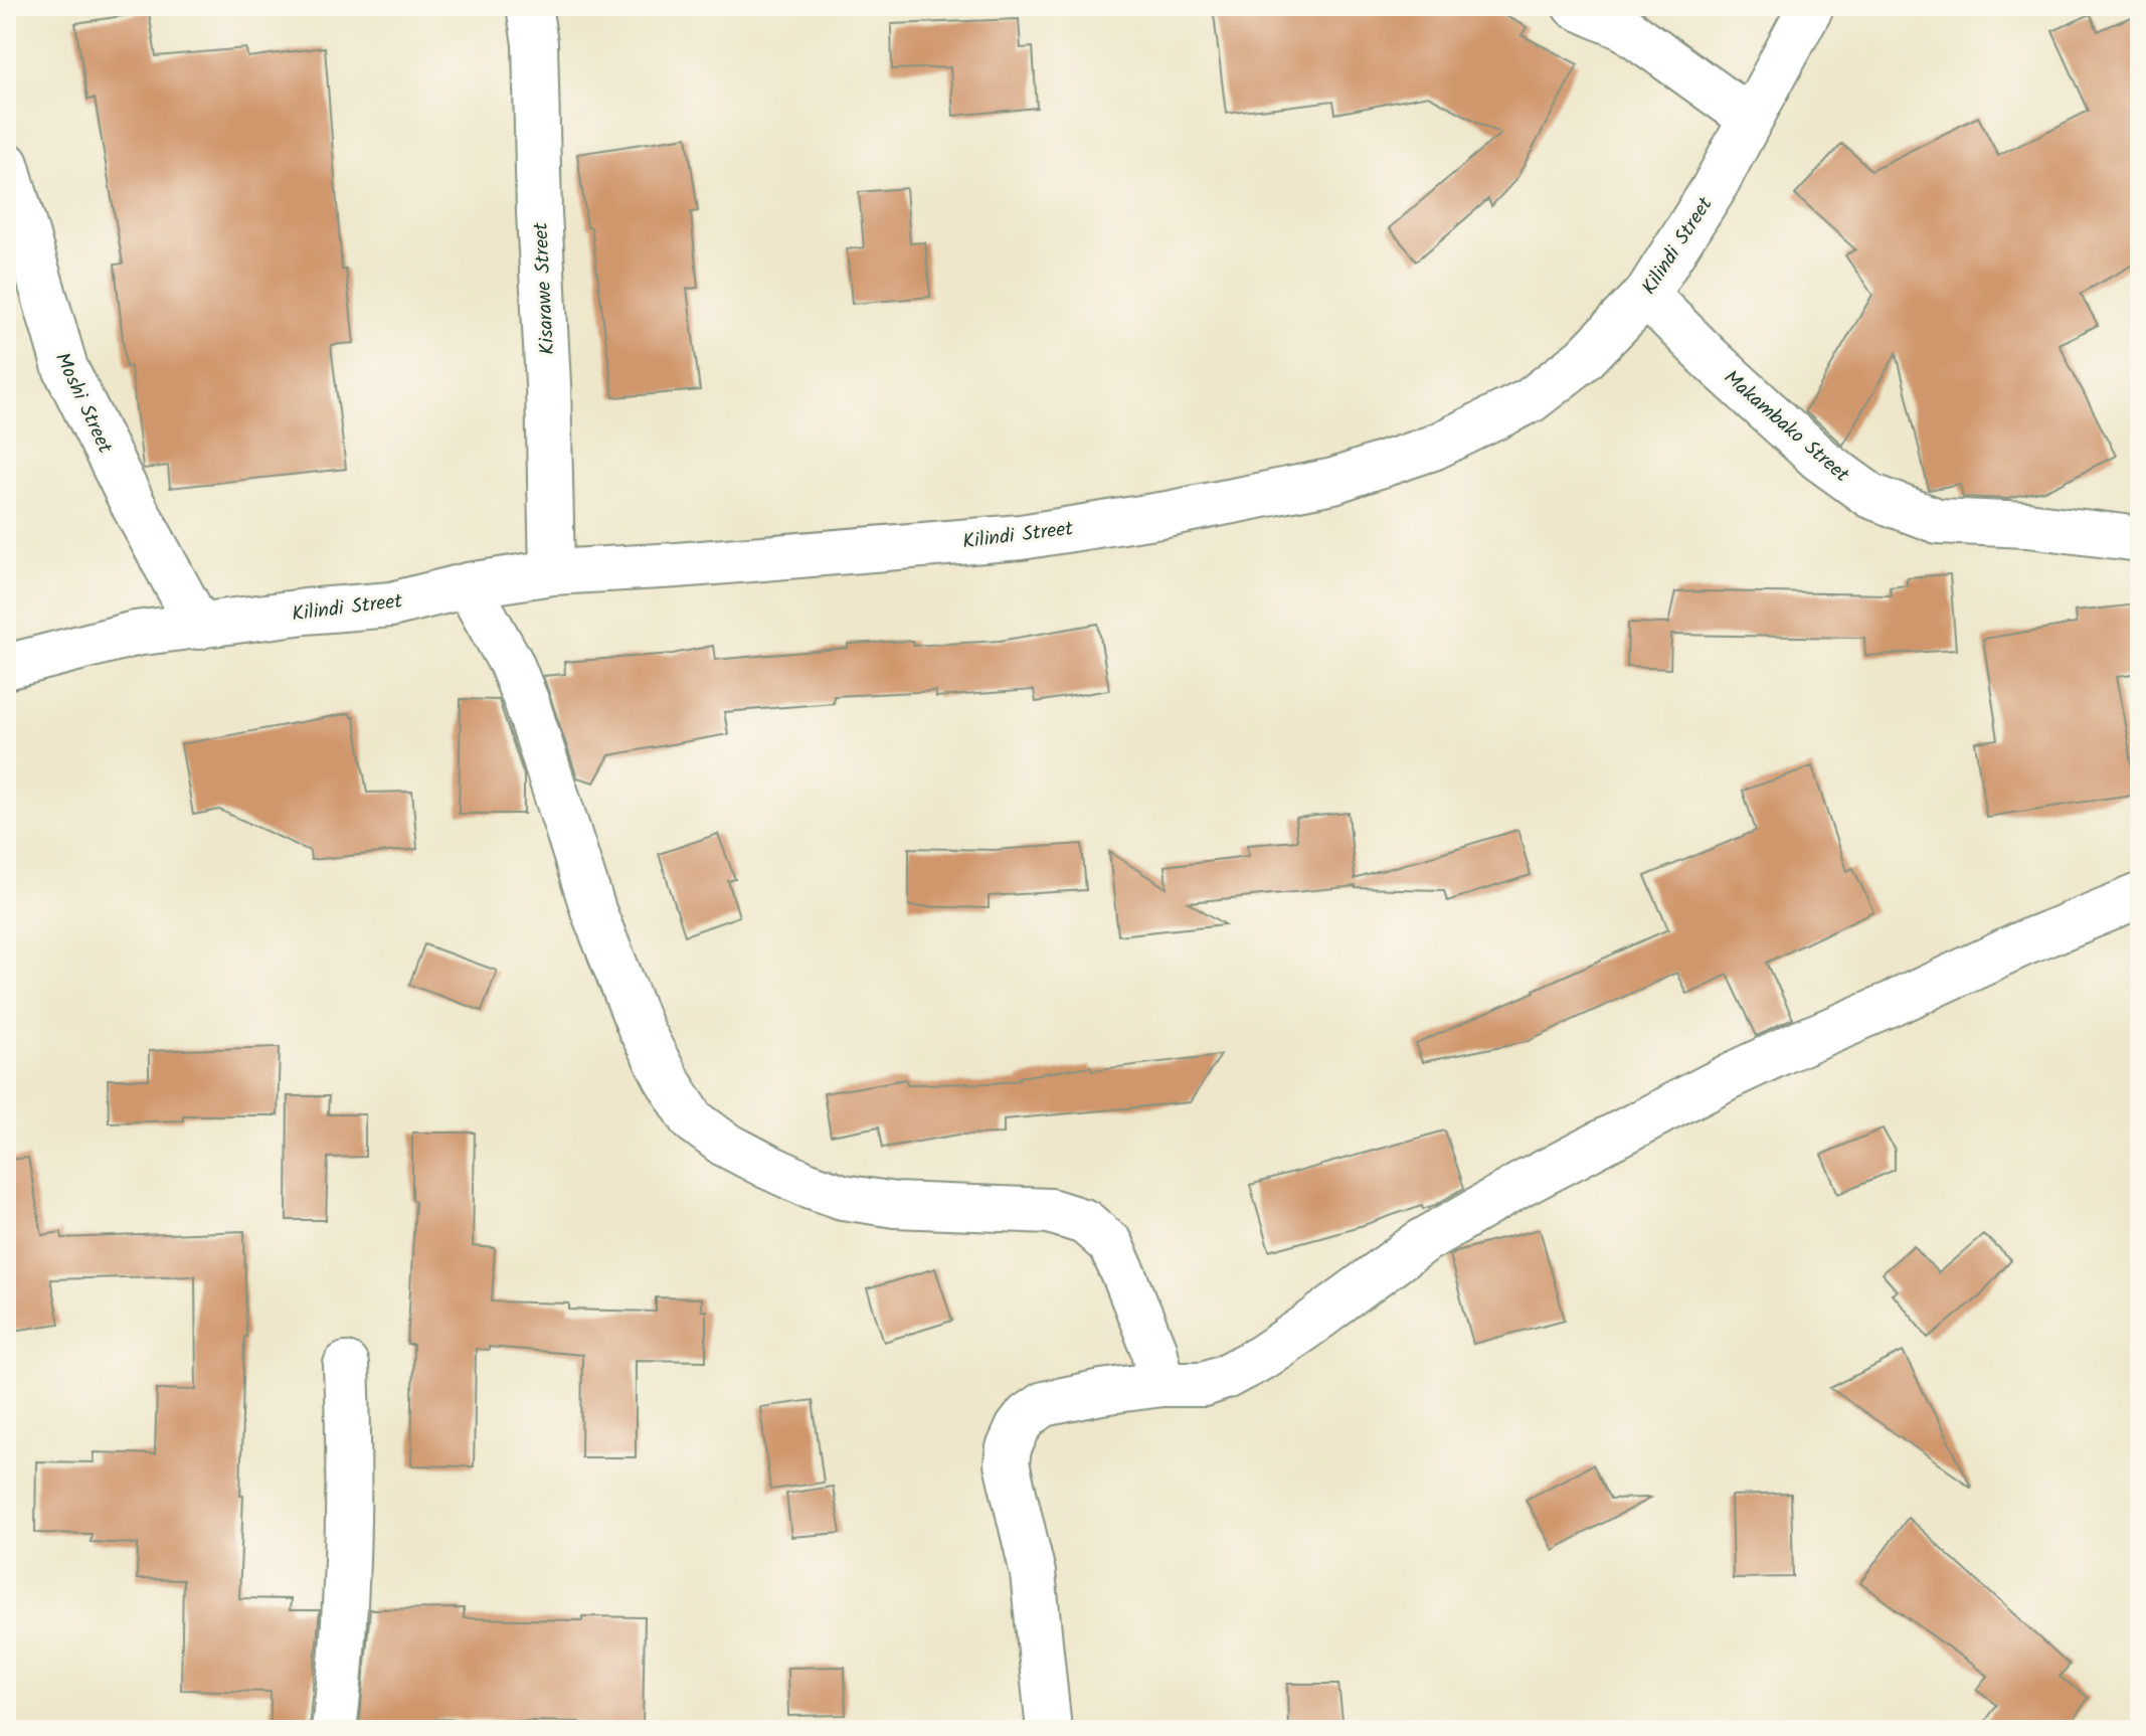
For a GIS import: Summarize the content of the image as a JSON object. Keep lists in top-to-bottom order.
{
  "streets": {
    "street": [
      "Kilindi Street",
      "Kisarawe Street",
      "Moshi Street",
      "Makambako Street"
    ]
  },
  "crossings": [
    ["Kilindi Street", "Kisarawe Street"],
    ["Kilindi Street", "Moshi Street"],
    ["Kilindi Street", "Makambako Street"]
  ]
}
